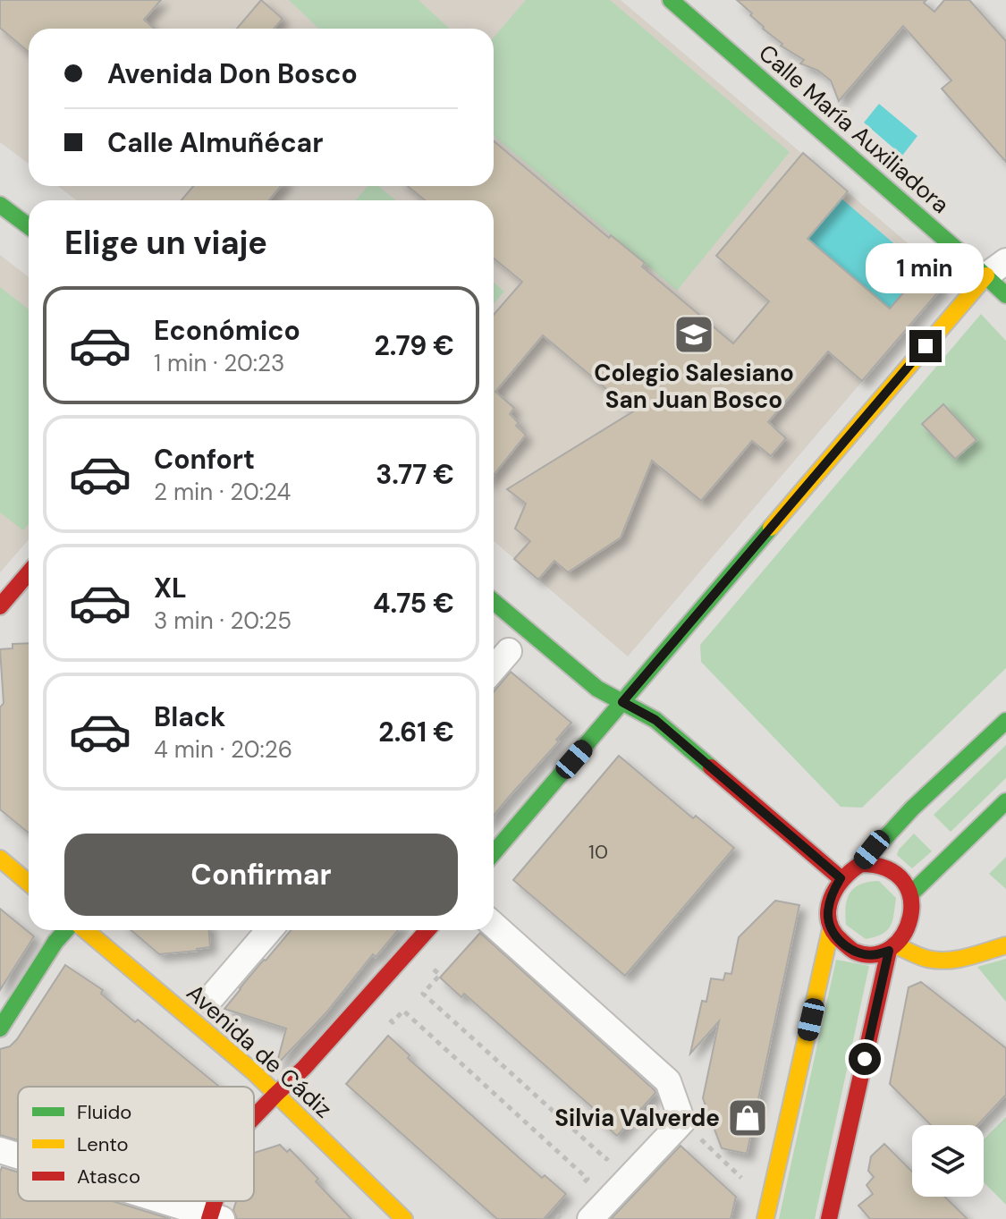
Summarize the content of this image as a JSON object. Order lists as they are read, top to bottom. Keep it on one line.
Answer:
{"streets":{"street":["Calle María Auxiliadora","Avenida de Cádiz"]},"places":{"school or university":["Colegio Salesiano San Juan Bosco"],"shop":["Silvia Valverde"]},"house_numbers":["10"],"legend":["Fluido","Lento","Atasco"],"page":{"banner":["Avenida Don Bosco","Calle Almuñécar"],"heading":"Elige un viaje","bubble":"1 min","list":[{"name":"Económico","note":"1 min · 20:23","value":"2.79 €"},{"name":"Confort","note":"2 min · 20:24","value":"3.77 €"},{"name":"XL","note":"3 min · 20:25","value":"4.75 €"},{"name":"Black","note":"4 min · 20:26","value":"2.61 €"}],"buttons":"Confirmar"}}
